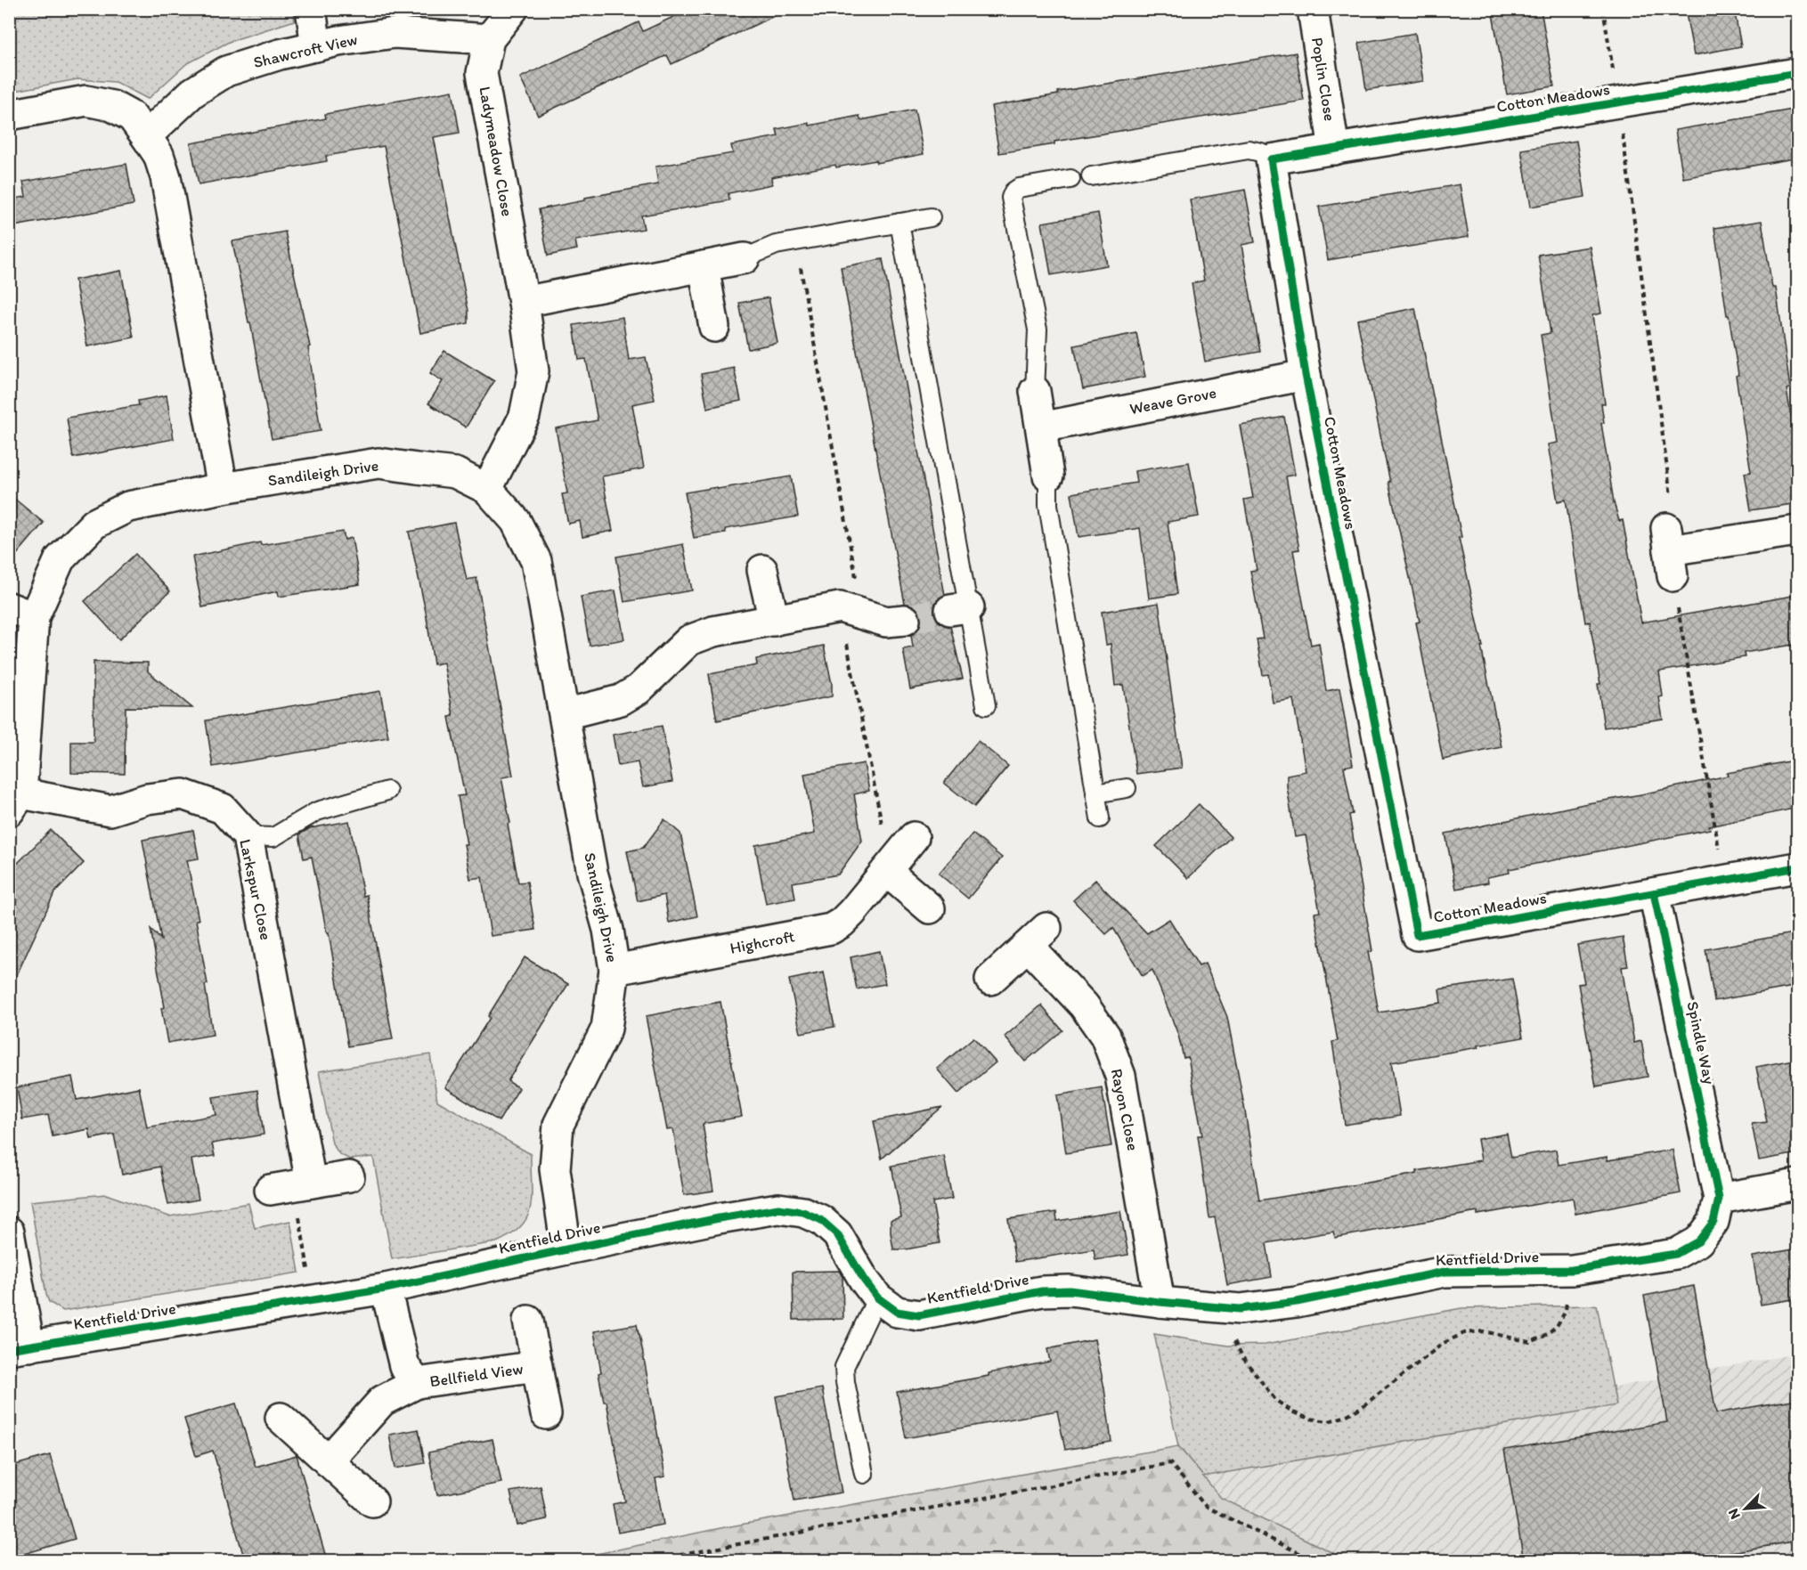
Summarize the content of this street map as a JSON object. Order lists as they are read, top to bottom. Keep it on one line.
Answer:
{"streets":{"street":["Shawcroft View","Poplin Close","Cotton Meadows","Ladymeadow Close","Weave Grove","Sandileigh Drive","Larkspur Close","Highcroft","Spindle Way","Rayon Close","Kentfield Drive","Bellfield View"]},"crossings":[["Shawcroft View","Ladymeadow Close"],["Poplin Close","Cotton Meadows"],["Cotton Meadows","Weave Grove"],["Cotton Meadows","Spindle Way"],["Ladymeadow Close","Sandileigh Drive"],["Sandileigh Drive","Larkspur Close"],["Sandileigh Drive","Highcroft"],["Sandileigh Drive","Kentfield Drive"],["Spindle Way","Kentfield Drive"],["Rayon Close","Kentfield Drive"],["Kentfield Drive","Bellfield View"]],"north":"bottom left"}
